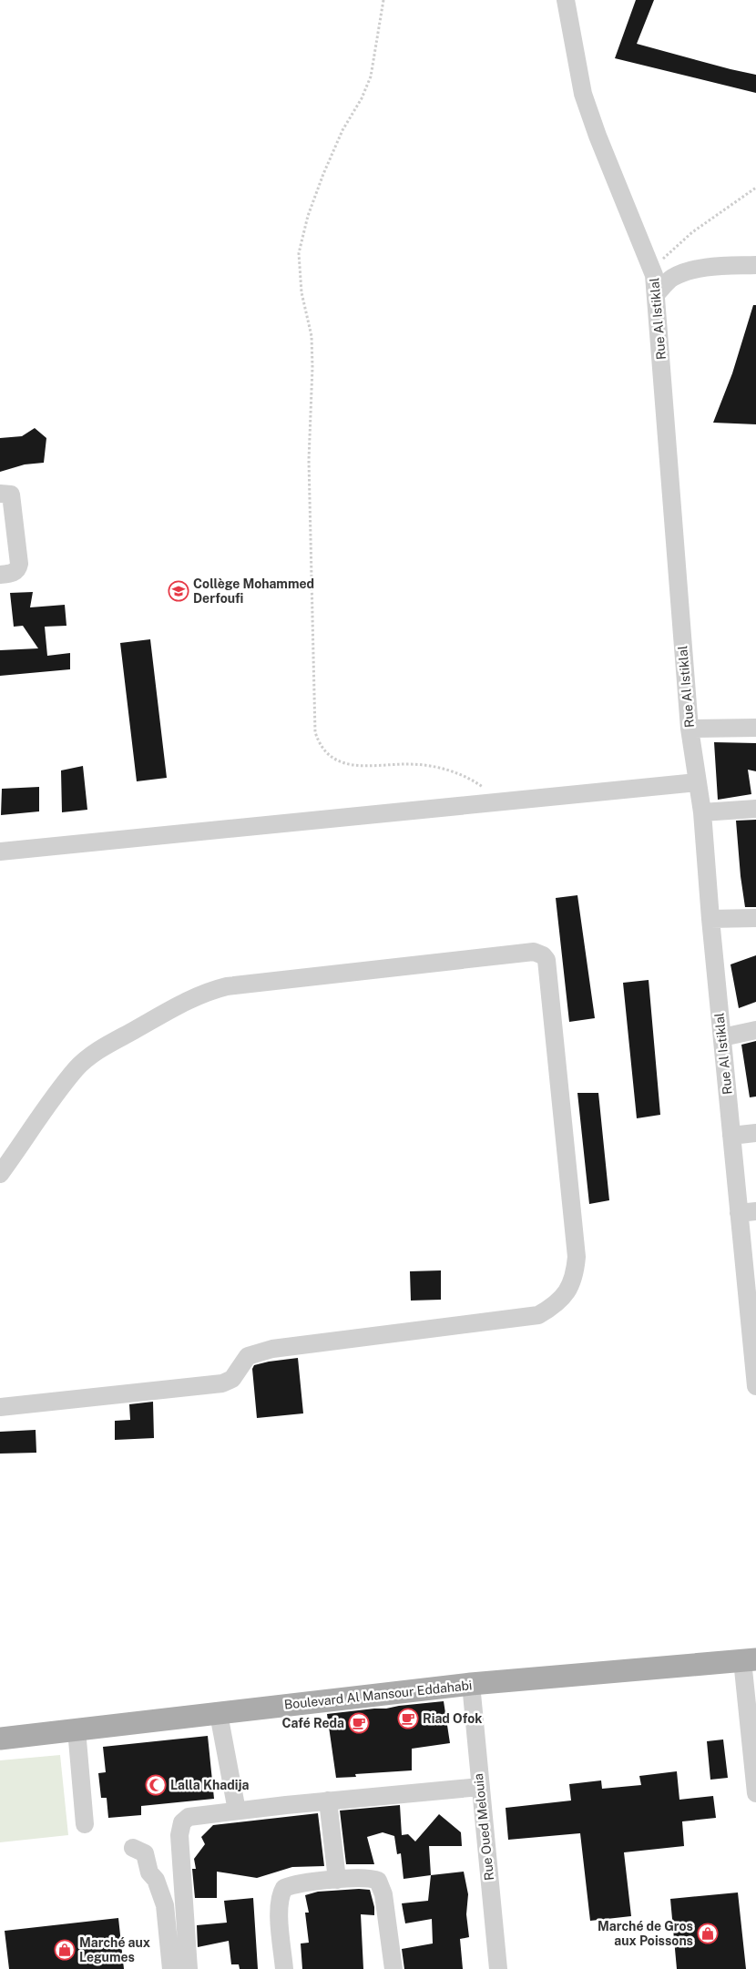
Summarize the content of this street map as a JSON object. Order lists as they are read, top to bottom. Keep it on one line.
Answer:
{"streets":{"main road":["Boulevard Al Mansour Eddahabi"],"street":["Rue Al Istiklal","Rue Oued Melouia"]},"crossings":[["Boulevard Al Mansour Eddahabi","Rue Oued Melouia"]],"places":{"school or university":["Collège Mohammed Derfoufi"],"cafe":["Riad Ofok","Café Reda"],"mosque":["Lalla Khadija"],"shop":["Marché de Gros aux Poissons","Marché aux Legumes"]}}
